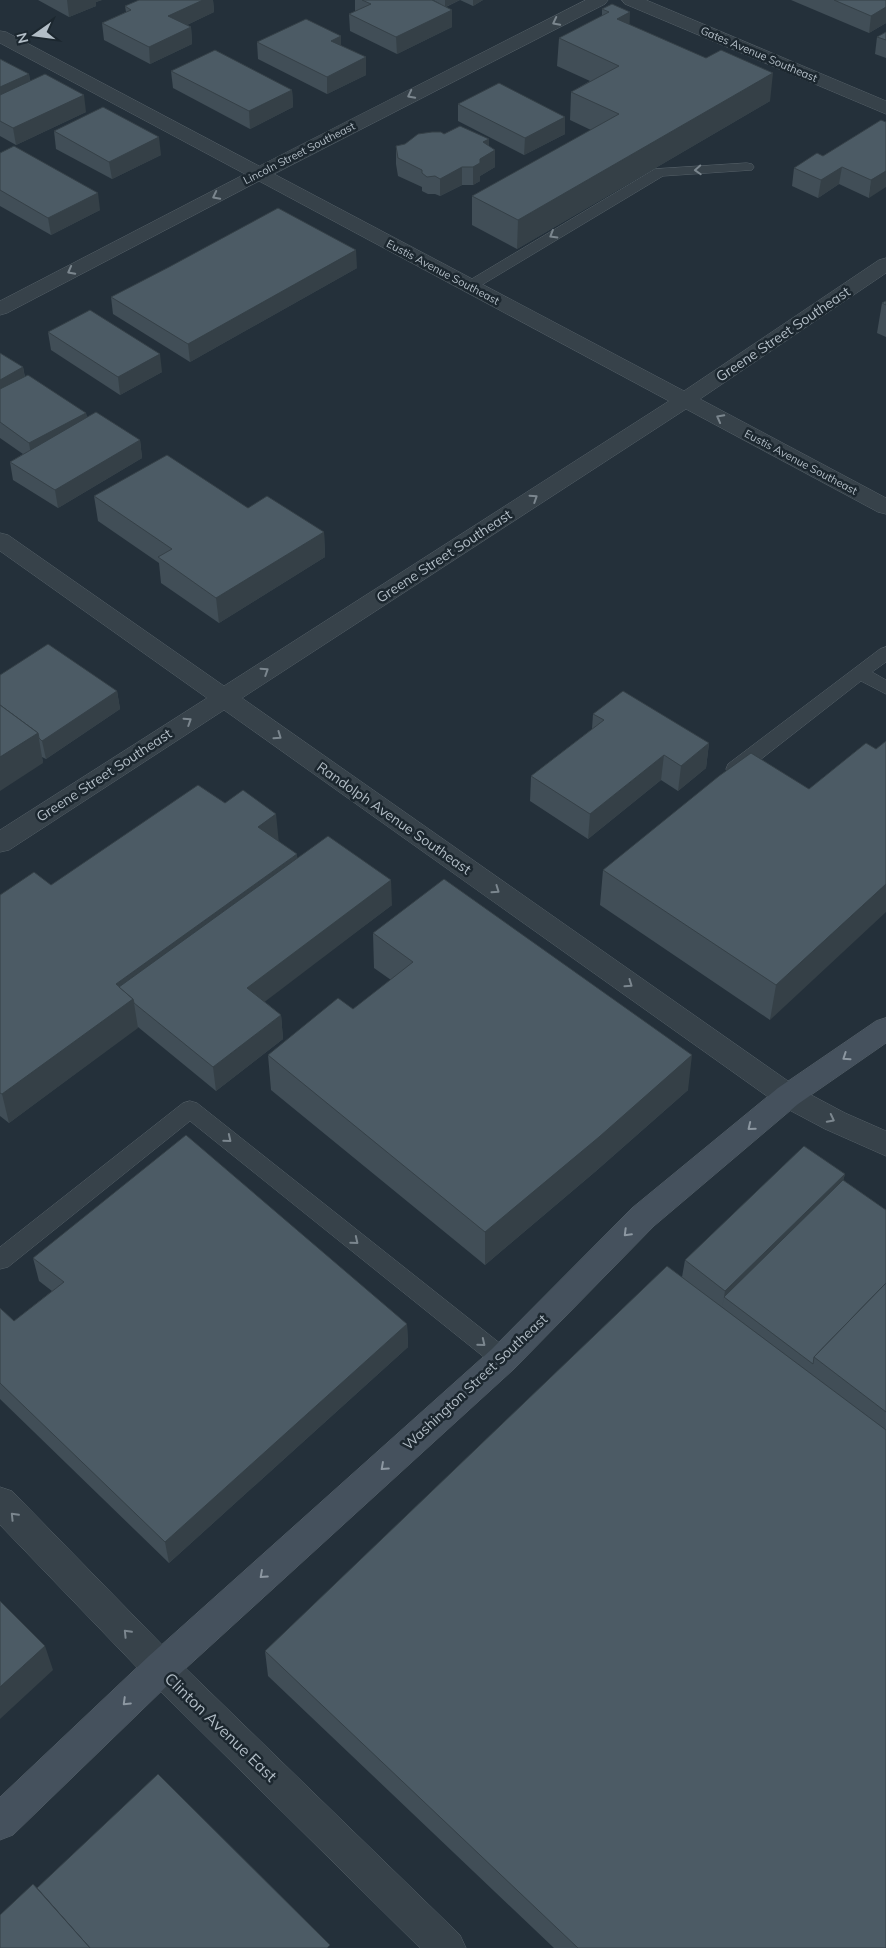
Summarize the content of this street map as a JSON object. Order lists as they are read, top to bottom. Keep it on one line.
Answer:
{"streets":{"main road":["Washington Street Southeast"],"street":["Gates Avenue Southeast","Lincoln Street Southeast","Eustis Avenue Southeast","Greene Street Southeast","Randolph Avenue Southeast","Clinton Avenue East"]},"crossings":[["Lincoln Street Southeast","Eustis Avenue Southeast"],["Eustis Avenue Southeast","Greene Street Southeast"],["Greene Street Southeast","Randolph Avenue Southeast"],["Randolph Avenue Southeast","Washington Street Southeast"],["Washington Street Southeast","Clinton Avenue East"]],"one_way":["Lincoln Street Southeast","Greene Street Southeast","Randolph Avenue Southeast","Washington Street Southeast","Clinton Avenue East"],"north":"left"}
